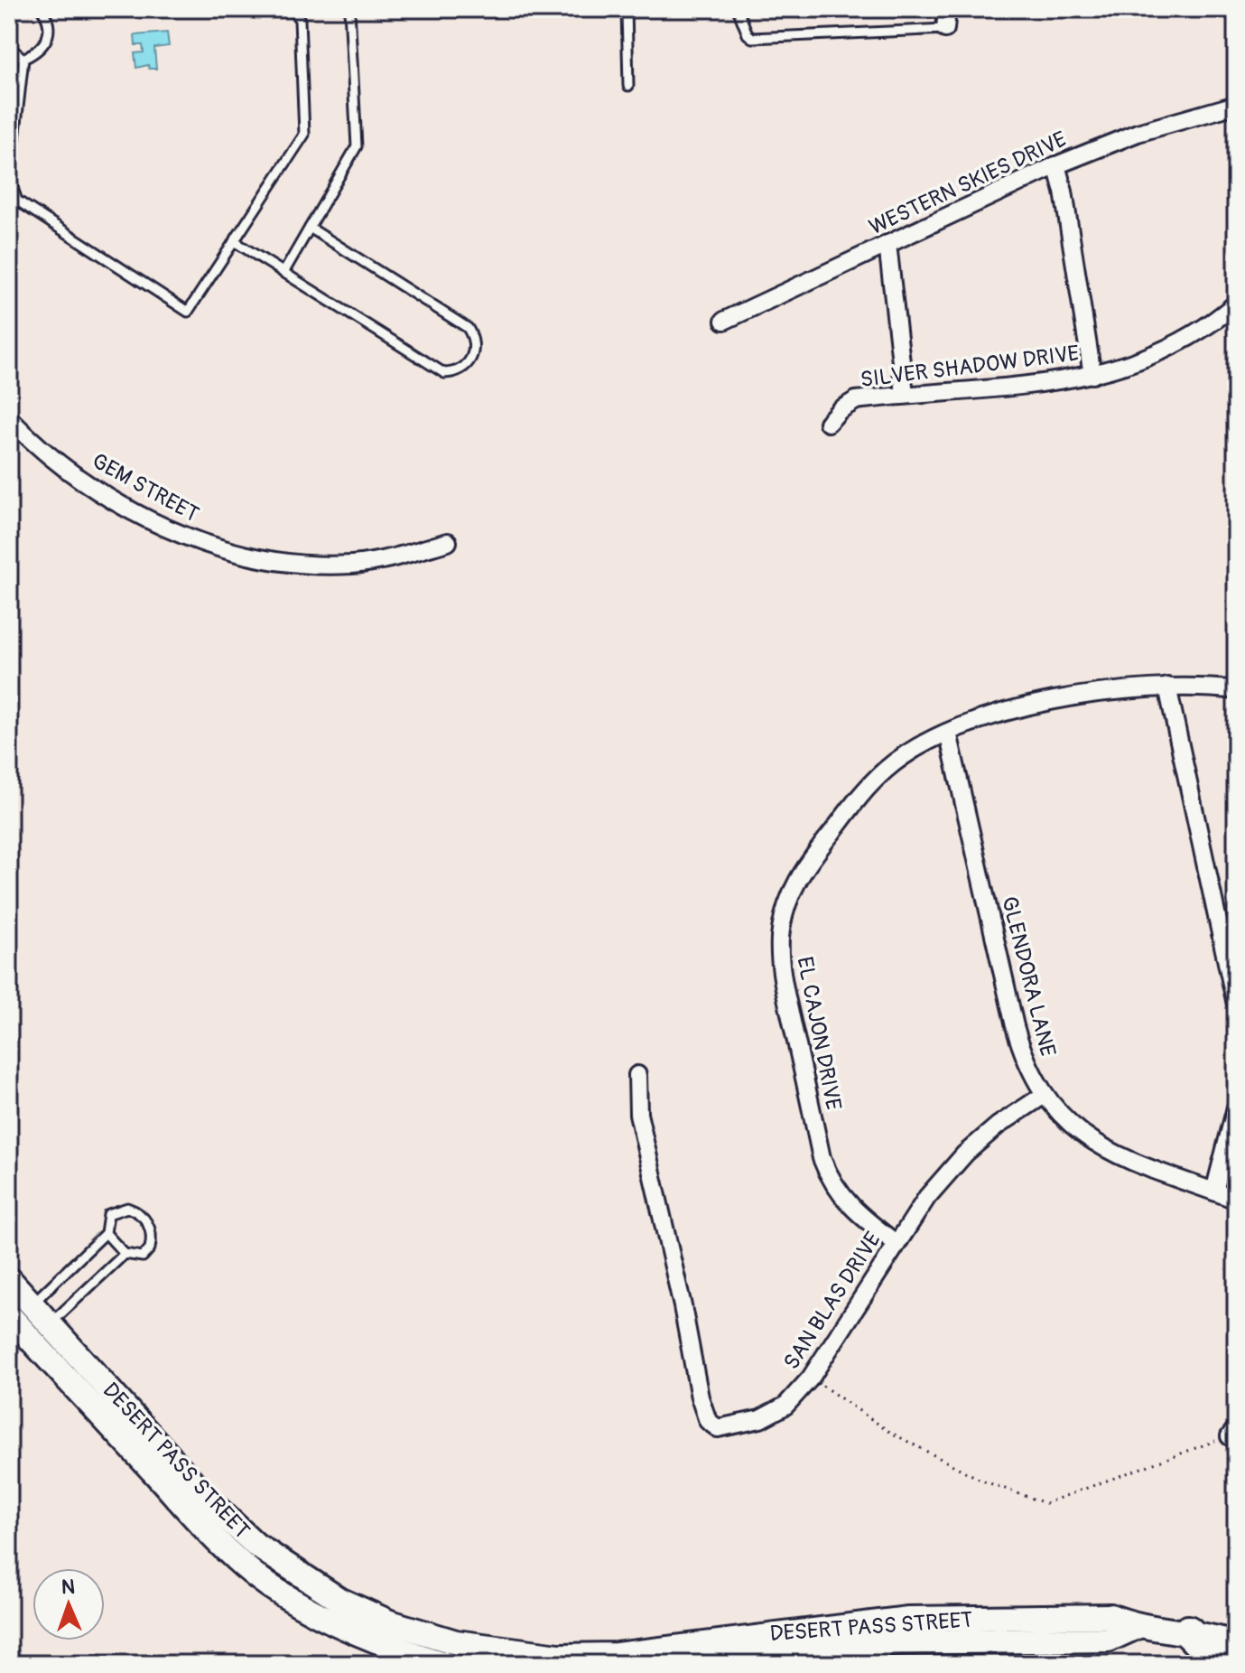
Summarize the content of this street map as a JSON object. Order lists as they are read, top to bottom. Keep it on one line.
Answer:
{"streets":{"street":["WESTERN SKIES DRIVE","SILVER SHADOW DRIVE","GEM STREET","GLENDORA LANE","EL CAJON DRIVE","SAN BLAS DRIVE","DESERT PASS STREET"]},"crossings":[["GLENDORA LANE","EL CAJON DRIVE"],["GLENDORA LANE","SAN BLAS DRIVE"],["EL CAJON DRIVE","SAN BLAS DRIVE"]],"north":"top"}
